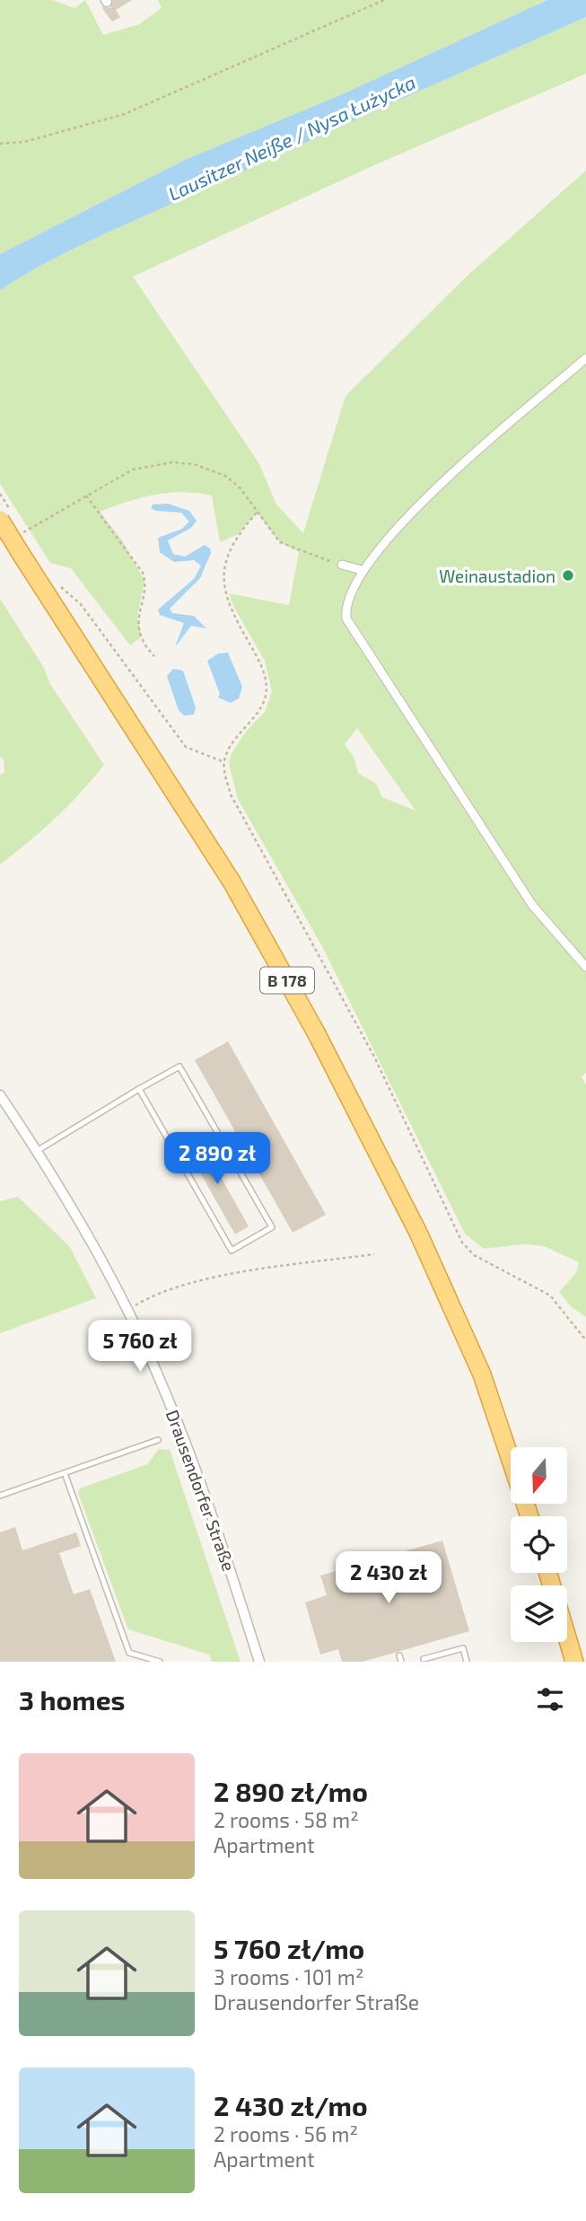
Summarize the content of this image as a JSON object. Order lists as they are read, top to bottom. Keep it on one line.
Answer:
{"streets":{"highway":["B 178"],"street":["Drausendorfer Straße"]},"water":["Lausitzer Neiße / Nysa Łużycka"],"places":["Weinaustadion"],"north":"bottom","page":{"price":["2 890 zł","5 760 zł","2 430 zł"],"heading":"3 homes","list":[{"name":"2 890 zł/mo","note":"2 rooms · 58 m² · Apartment"},{"name":"5 760 zł/mo","note":"3 rooms · 101 m² · Drausendorfer Straße"},{"name":"2 430 zł/mo","note":"2 rooms · 56 m² · Apartment"}]}}
